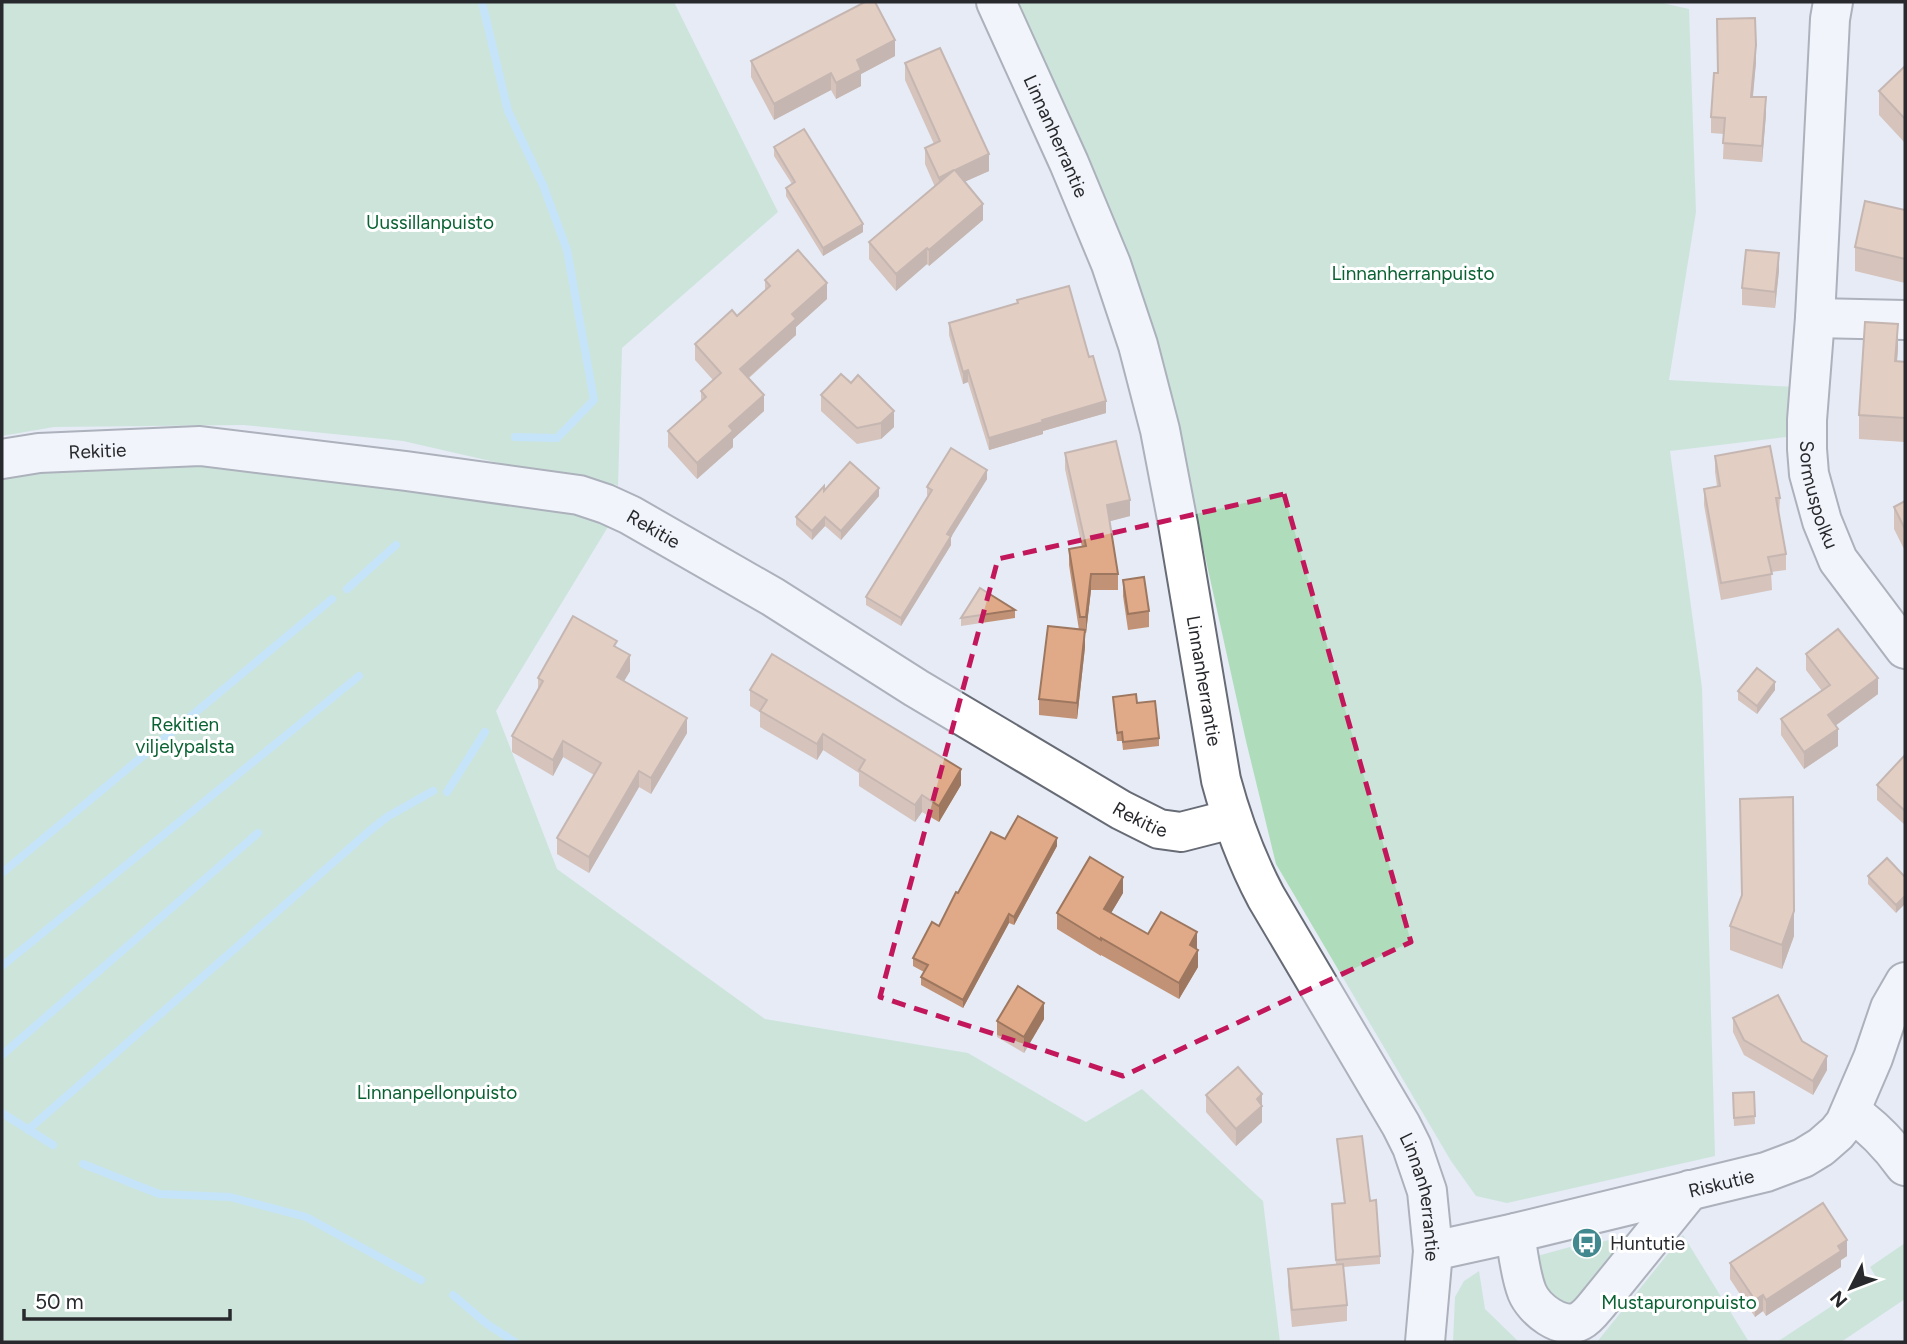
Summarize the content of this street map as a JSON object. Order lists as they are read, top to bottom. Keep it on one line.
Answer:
{"streets":{"street":["Linnanherrantie","Rekitie","Sormuspolku","Riskutie"]},"crossings":[["Linnanherrantie","Rekitie"],["Linnanherrantie","Riskutie"]],"parks":["Uussillanpuisto","Linnanherranpuisto","Rekitien viljelypalsta","Linnanpellonpuisto","Mustapuronpuisto"],"places":{"bus stop":["Huntutie"]},"scale_bar":"50 m","north":"bottom left"}
